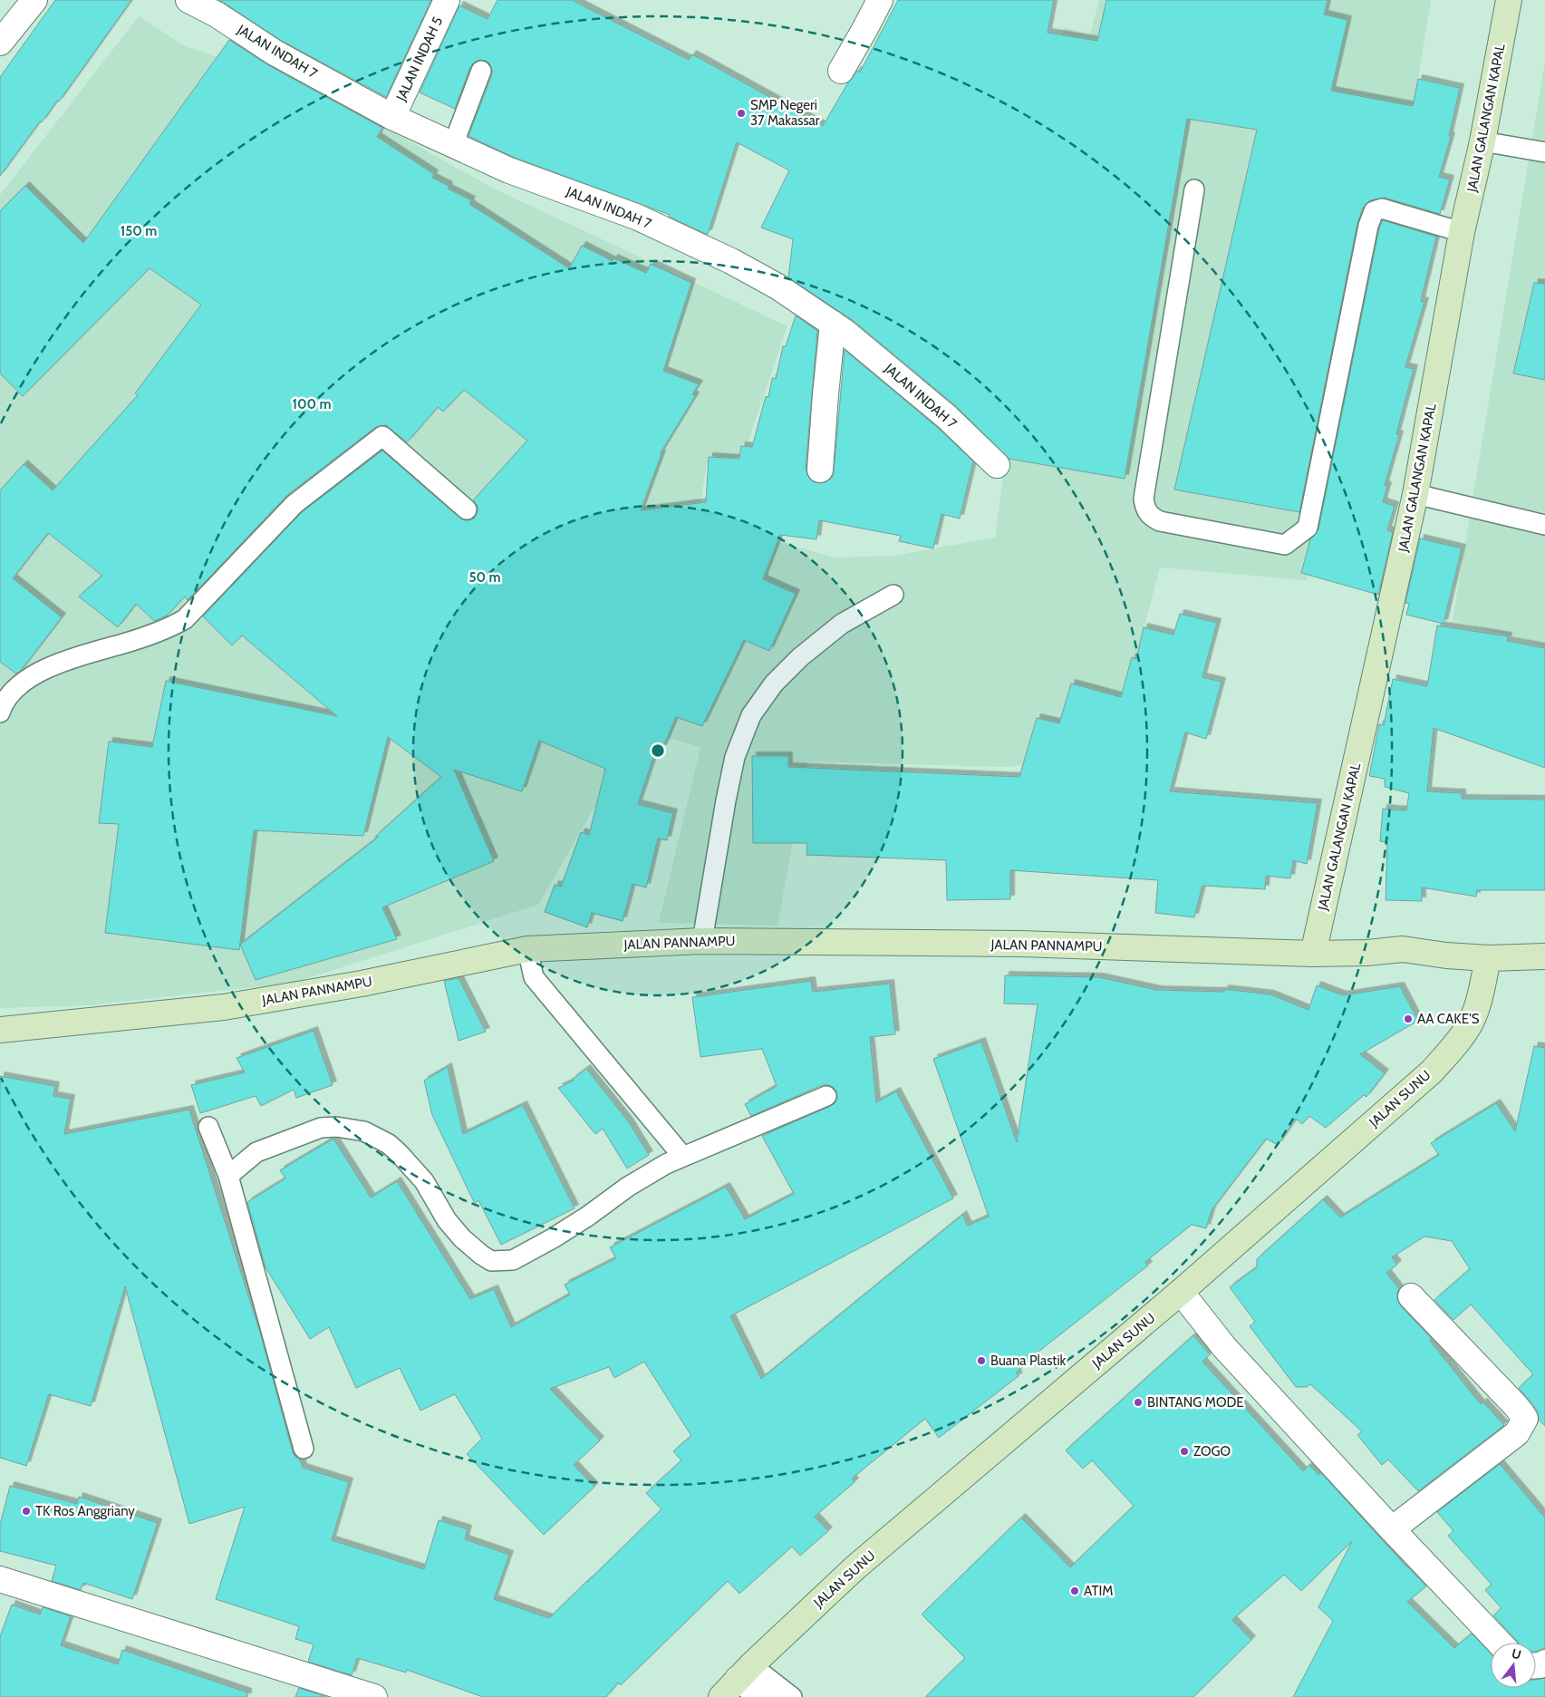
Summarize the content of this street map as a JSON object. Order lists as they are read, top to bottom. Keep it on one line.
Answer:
{"streets":{"main road":["JALAN GALANGAN KAPAL","JALAN PANNAMPU","JALAN SUNU"],"street":["JALAN INDAH 7","JALAN INDAH 5"]},"crossings":[["JALAN INDAH 7","JALAN INDAH 5"],["JALAN GALANGAN KAPAL","JALAN PANNAMPU"],["JALAN PANNAMPU","JALAN SUNU"]],"places":["SMP Negeri 37 Makassar","AA CAKE'S","Buana Plastik","BINTANG MODE","ZOGO","TK Ros Anggriany","ATIM"],"north":"top","rings":["150 m","100 m","50 m"]}
